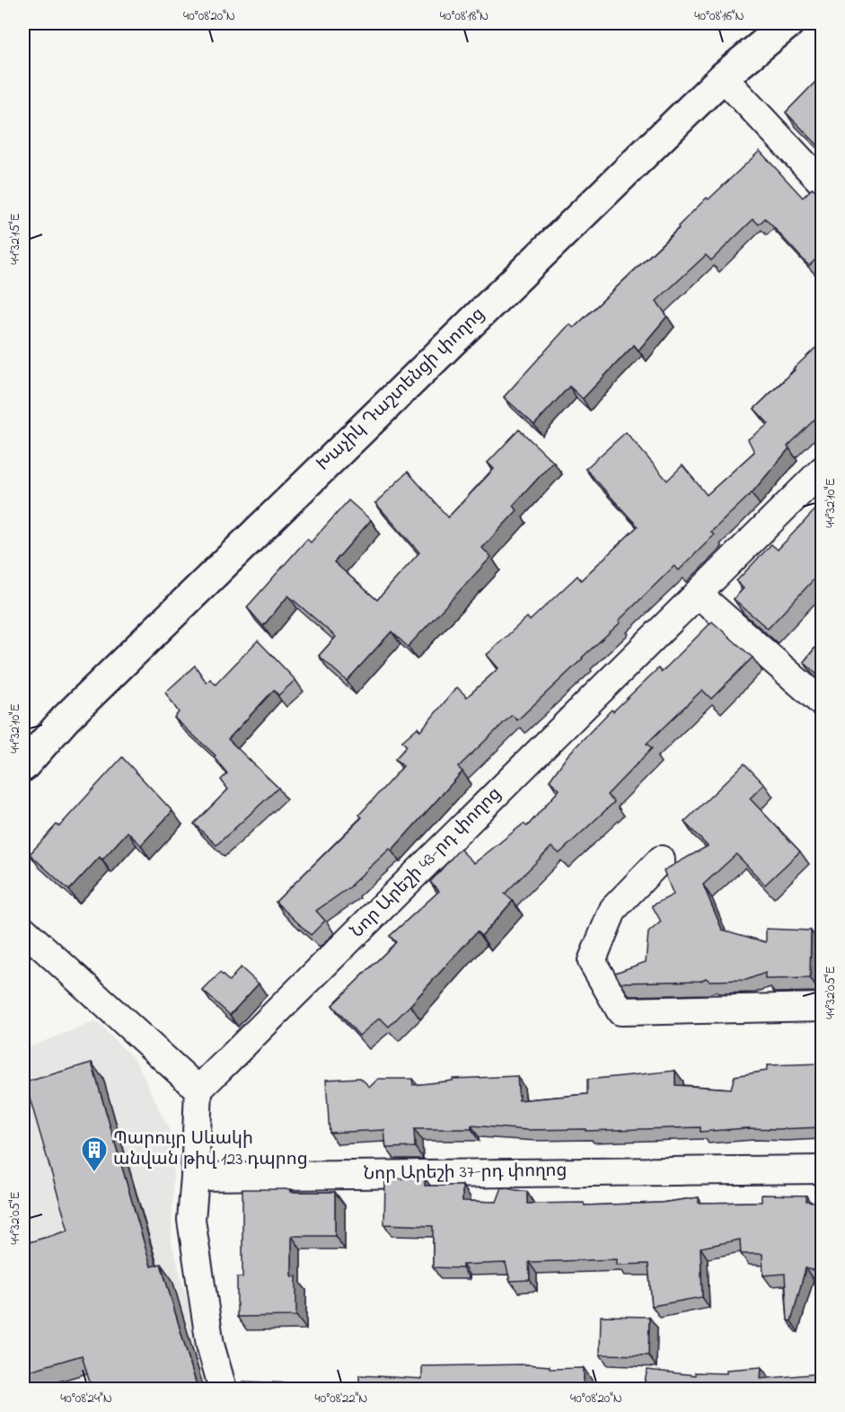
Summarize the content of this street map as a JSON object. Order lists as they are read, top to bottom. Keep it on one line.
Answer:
{"streets":{"main road":["Խաչիկ Դաշտենցի փողոց"],"street":["Նոր Արեշի 43-րդ փողոց","Նոր Արեշի 37-րդ փողոց"]},"places":{"building":["Պարույր Սևակի անվան թիվ 123 դպրոց"]},"coordinates":["40°08'20\"N","40°08'18\"N","40°08'16\"N","44°32'15\"E","44°32'10\"E","44°32'05\"E","40°08'24\"N","40°08'22\"N"]}
